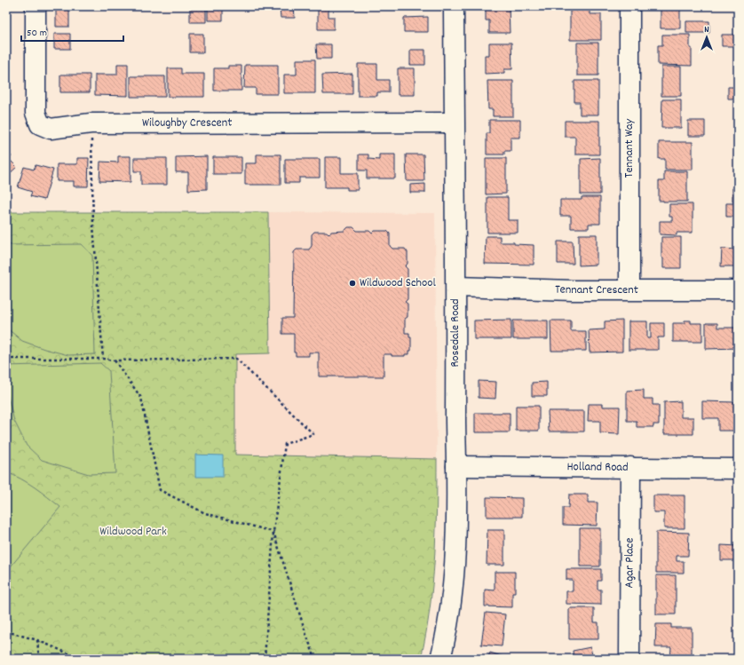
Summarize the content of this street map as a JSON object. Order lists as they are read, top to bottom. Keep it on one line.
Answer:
{"streets":{"street":["Wiloughby Crescent","Tennant Way","Tennant Crescent","Rosedale Road","Holland Road","Agar Place"]},"crossings":[["Wiloughby Crescent","Rosedale Road"],["Tennant Way","Tennant Crescent"],["Tennant Crescent","Rosedale Road"],["Rosedale Road","Holland Road"],["Holland Road","Agar Place"]],"parks":["Wildwood Park"],"places":["Wildwood School"],"scale_bar":"50 m","north":"top"}
